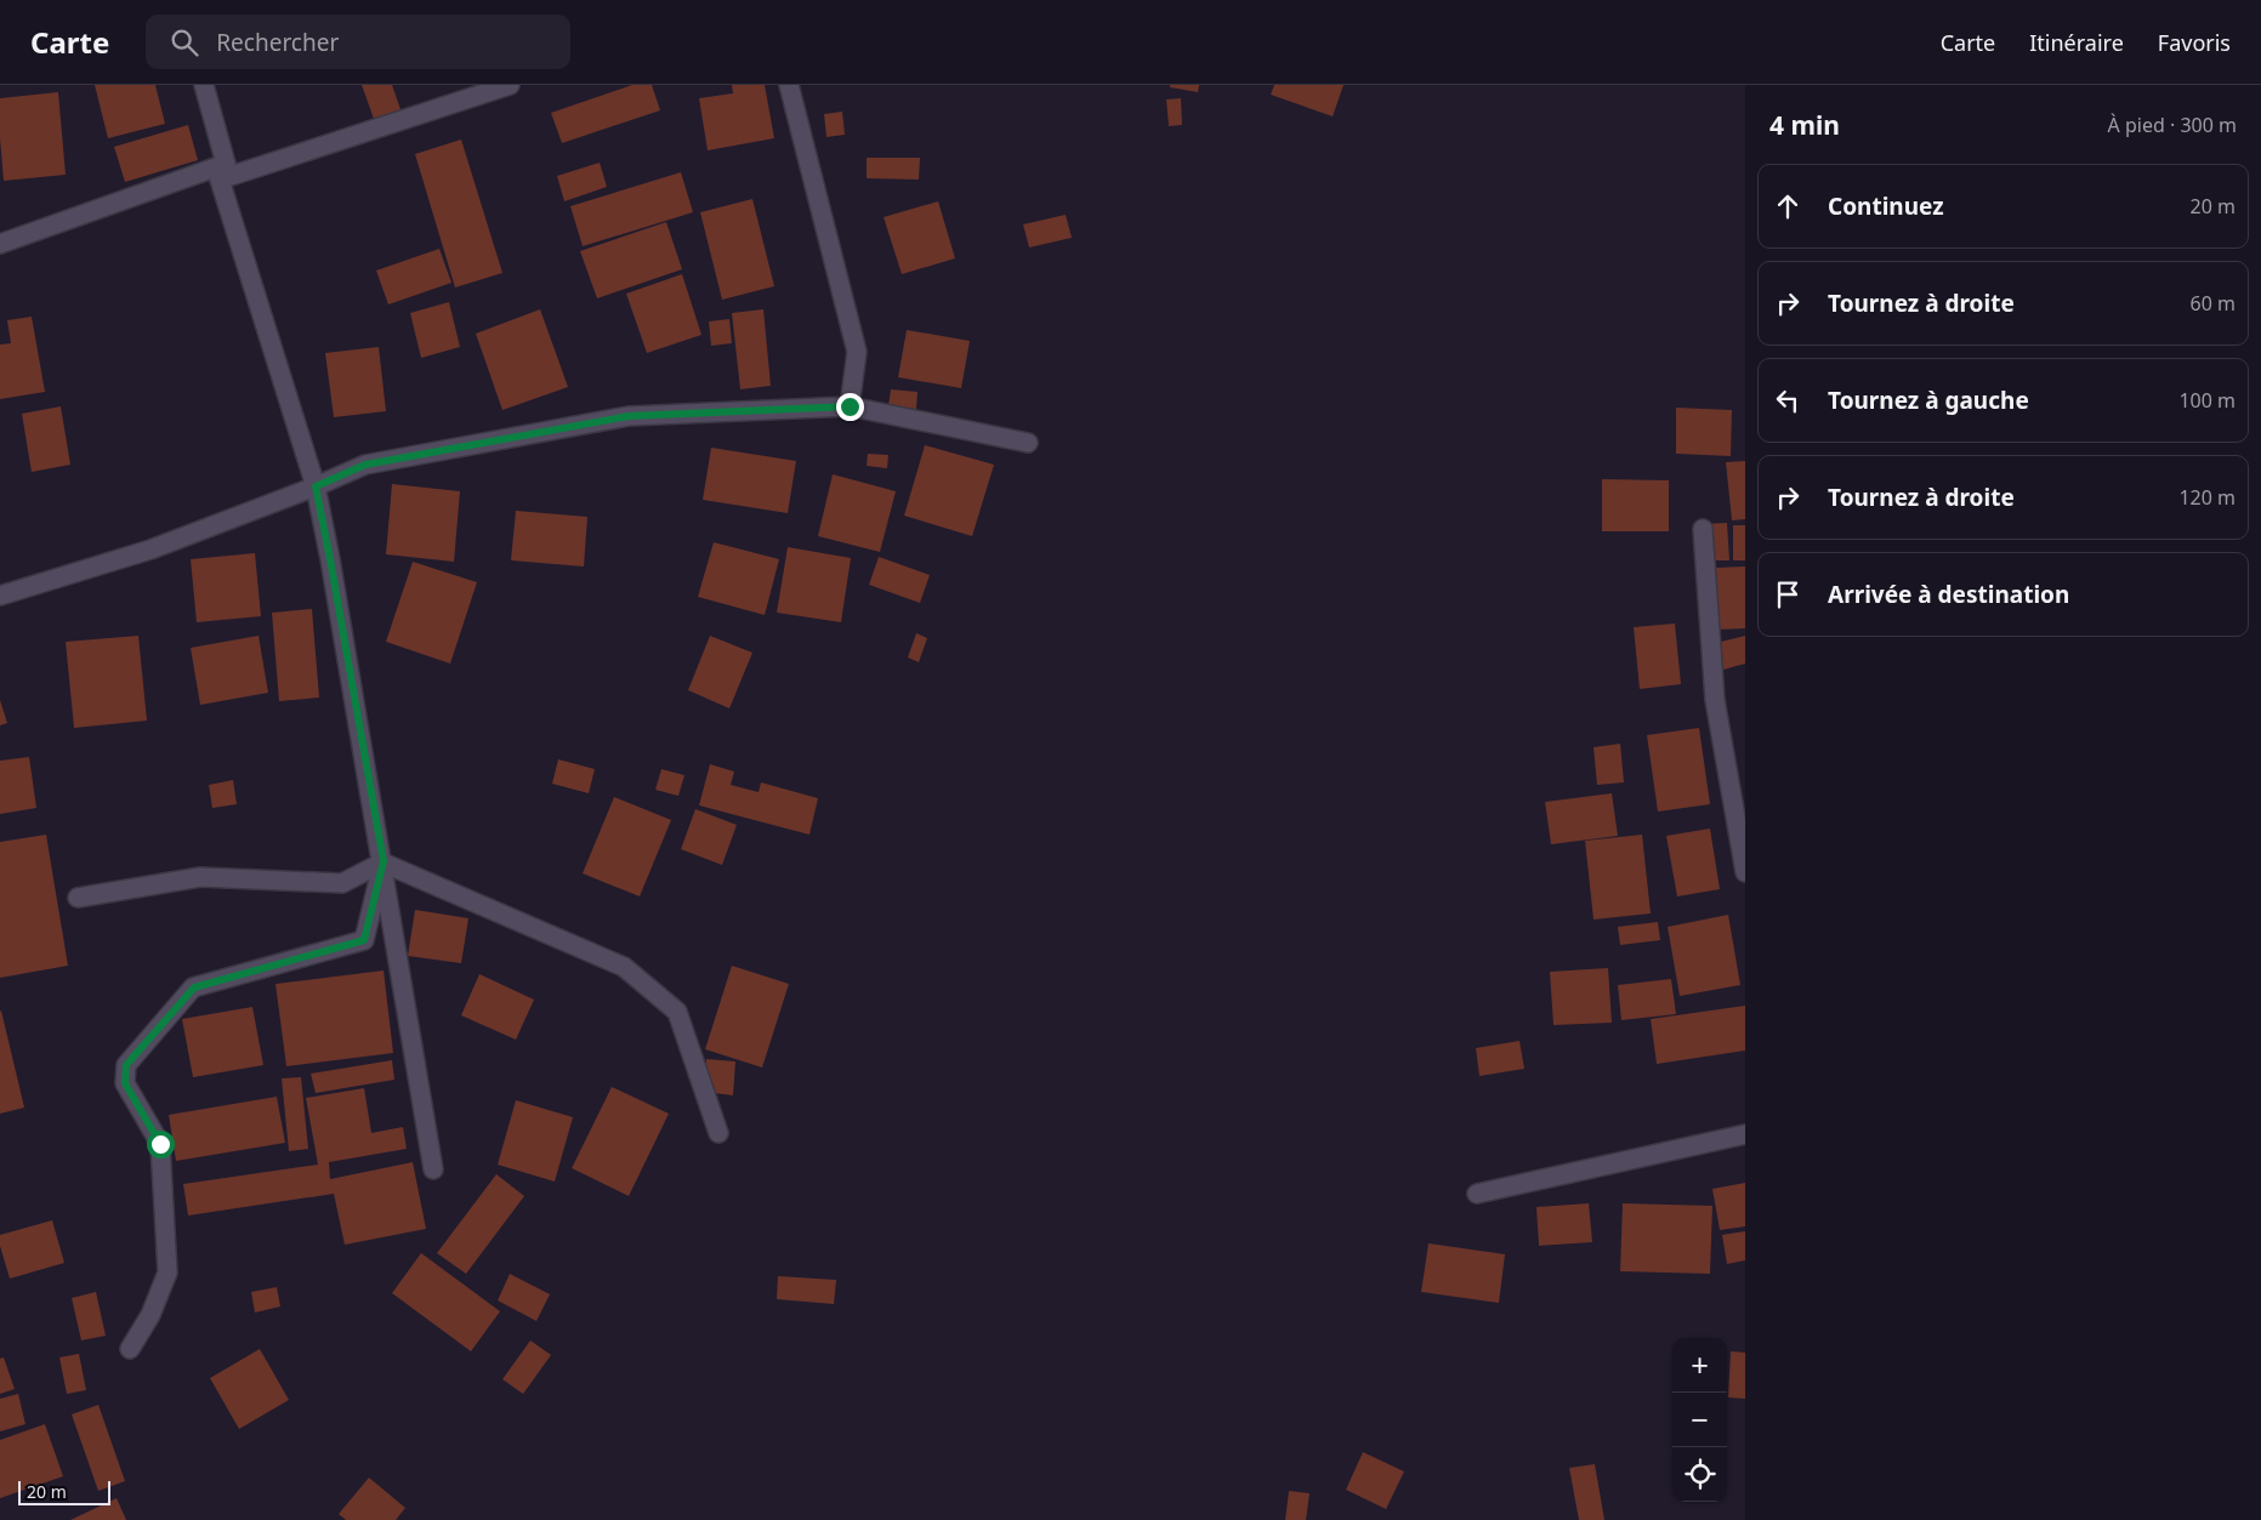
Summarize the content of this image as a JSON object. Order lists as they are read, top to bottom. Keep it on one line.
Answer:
{"scale_bar":"20 m","page":{"header":"Carte","search":"Rechercher","nav":["Carte","Itinéraire","Favoris"],"heading":["4 min","À pied · 300 m"],"list":[["Continuez","20 m"],["Tournez à droite","60 m"],["Tournez à gauche","100 m"],["Tournez à droite","120 m"],"Arrivée à destination"],"map_buttons":["+","−"],"scale":"20 m"}}
